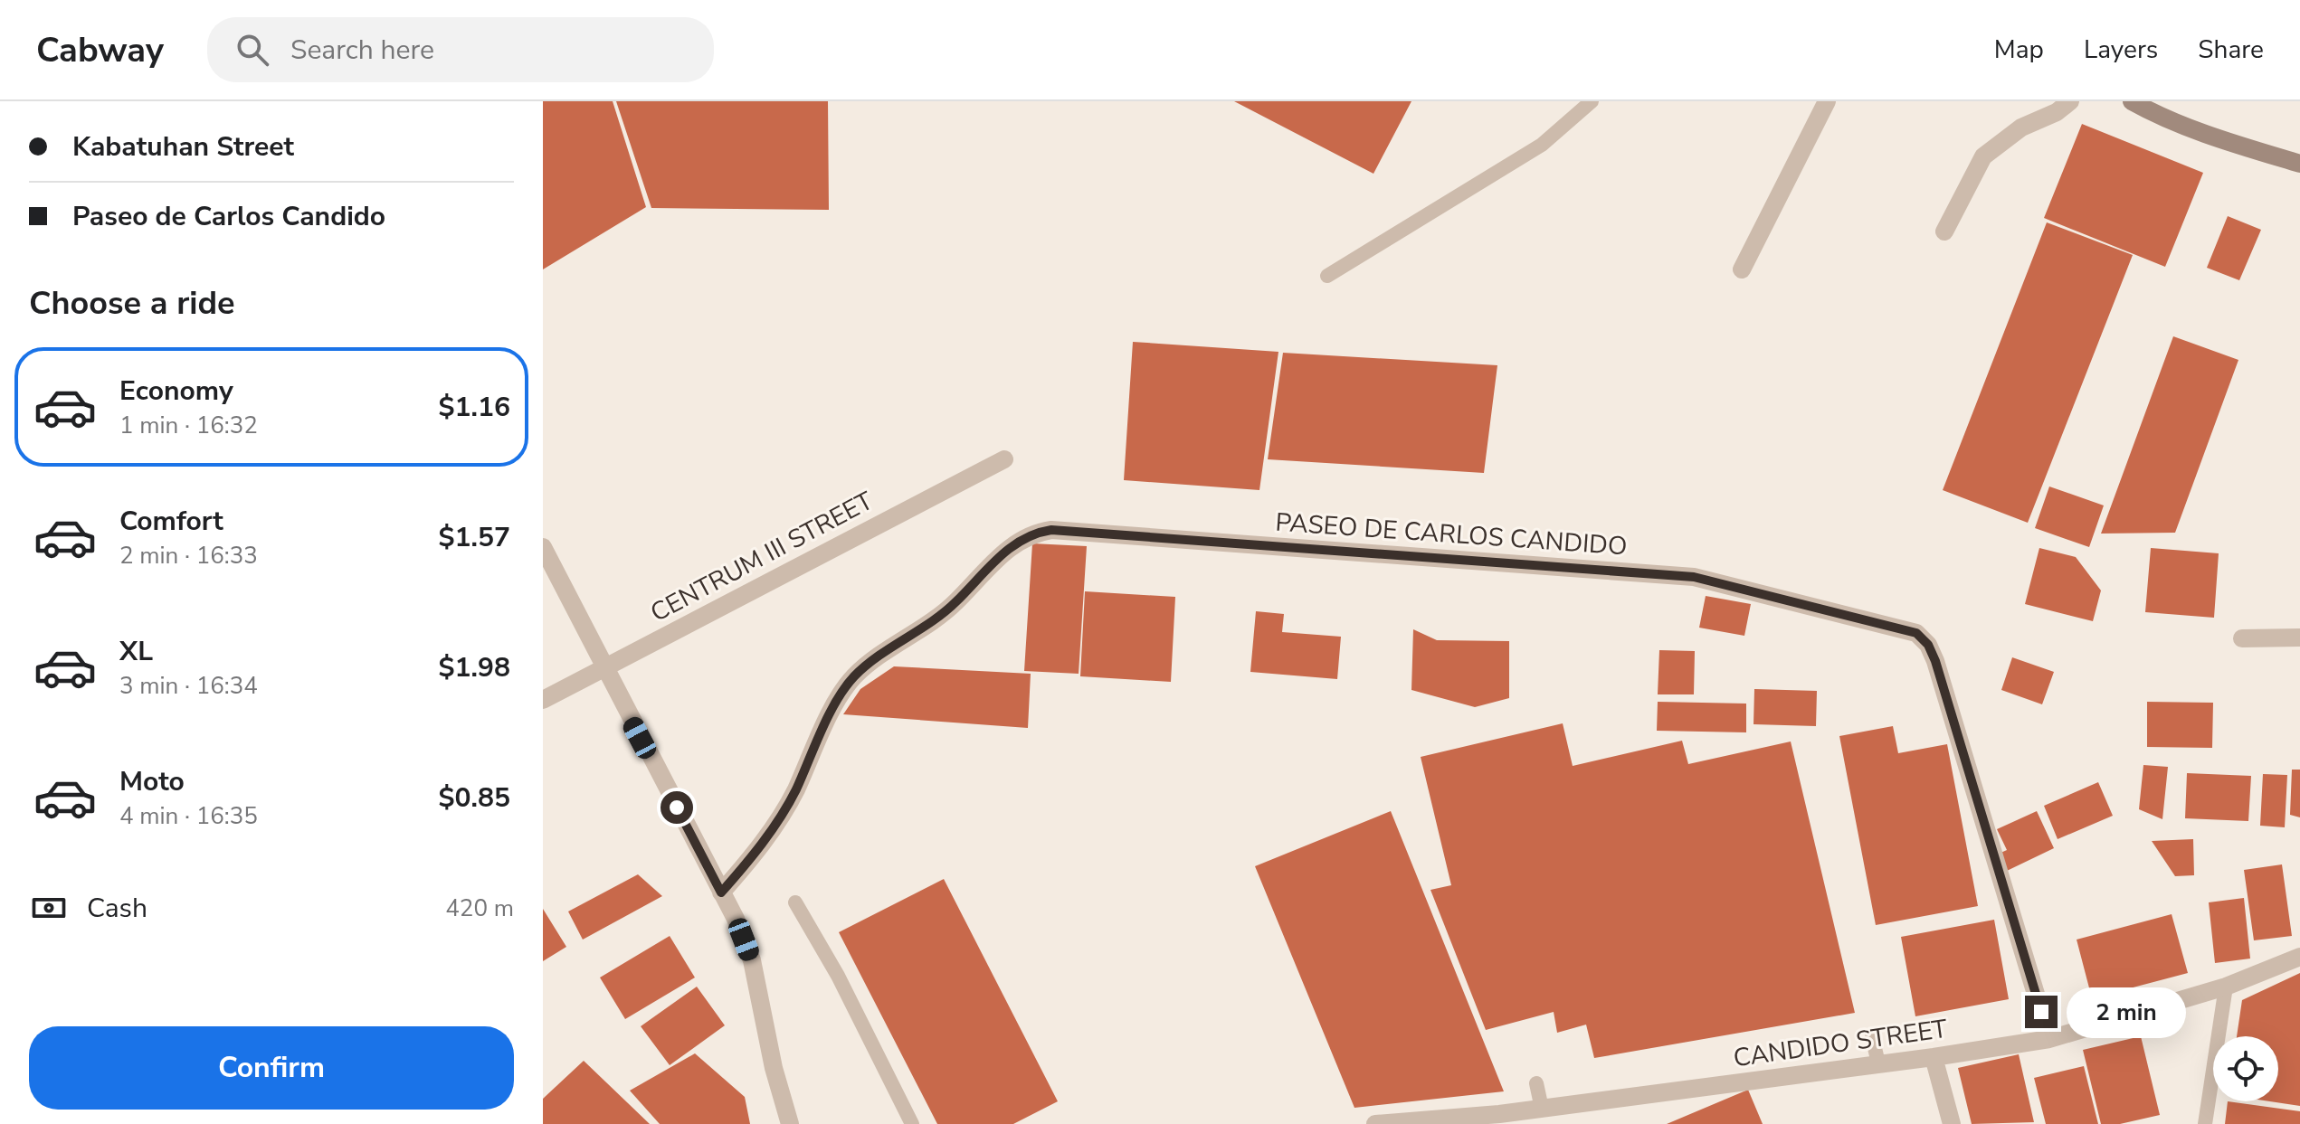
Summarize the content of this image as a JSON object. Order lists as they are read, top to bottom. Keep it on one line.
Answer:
{"streets":{"street":["PASEO DE CARLOS CANDIDO","CENTRUM III STREET","CANDIDO STREET"]},"crossings":[["PASEO DE CARLOS CANDIDO","CANDIDO STREET"]],"page":{"header":"Cabway","search":"Search here","nav":["Map","Layers","Share"],"banner":["Kabatuhan Street","Paseo de Carlos Candido"],"heading":"Choose a ride","list":[{"name":"Economy","note":"1 min · 16:32","value":"$1.16"},{"name":"Comfort","note":"2 min · 16:33","value":"$1.57"},{"name":"XL","note":"3 min · 16:34","value":"$1.98"},{"name":"Moto","note":"4 min · 16:35","value":"$0.85"}],"pay":["Cash","420 m"],"bubble":"2 min","buttons":"Confirm"}}
